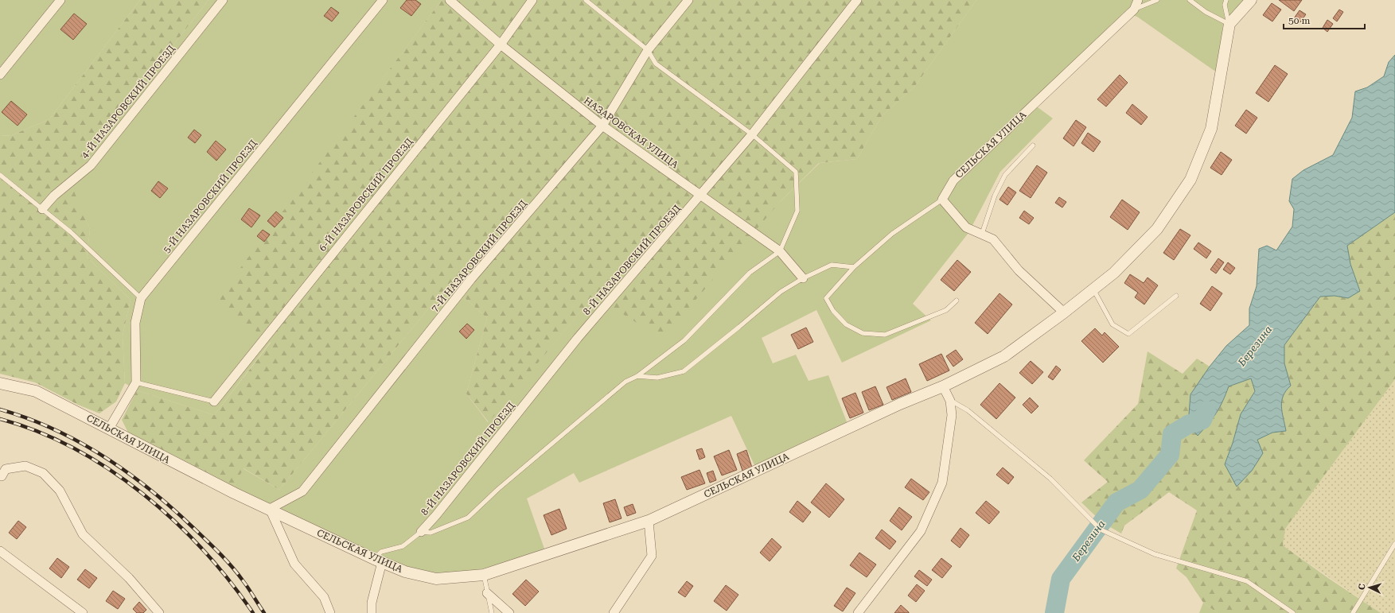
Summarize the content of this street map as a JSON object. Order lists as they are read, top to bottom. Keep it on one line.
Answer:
{"streets":{"street":["4-Й НАЗАРОВСКИЙ ПРОЕЗД","НАЗАРОВСКАЯ УЛИЦА","СЕЛЬСКАЯ УЛИЦА","6-Й НАЗАРОВСКИЙ ПРОЕЗД","5-Й НАЗАРОВСКИЙ ПРОЕЗД","7-Й НАЗАРОВСКИЙ ПРОЕЗД","8-Й НАЗАРОВСКИЙ ПРОЕЗД"]},"crossings":[["НАЗАРОВСКАЯ УЛИЦА","6-Й НАЗАРОВСКИЙ ПРОЕЗД"],["НАЗАРОВСКАЯ УЛИЦА","7-Й НАЗАРОВСКИЙ ПРОЕЗД"],["НАЗАРОВСКАЯ УЛИЦА","8-Й НАЗАРОВСКИЙ ПРОЕЗД"],["СЕЛЬСКАЯ УЛИЦА","7-Й НАЗАРОВСКИЙ ПРОЕЗД"]],"water":["Березина"],"scale_bar":"50 m","north":"left"}
